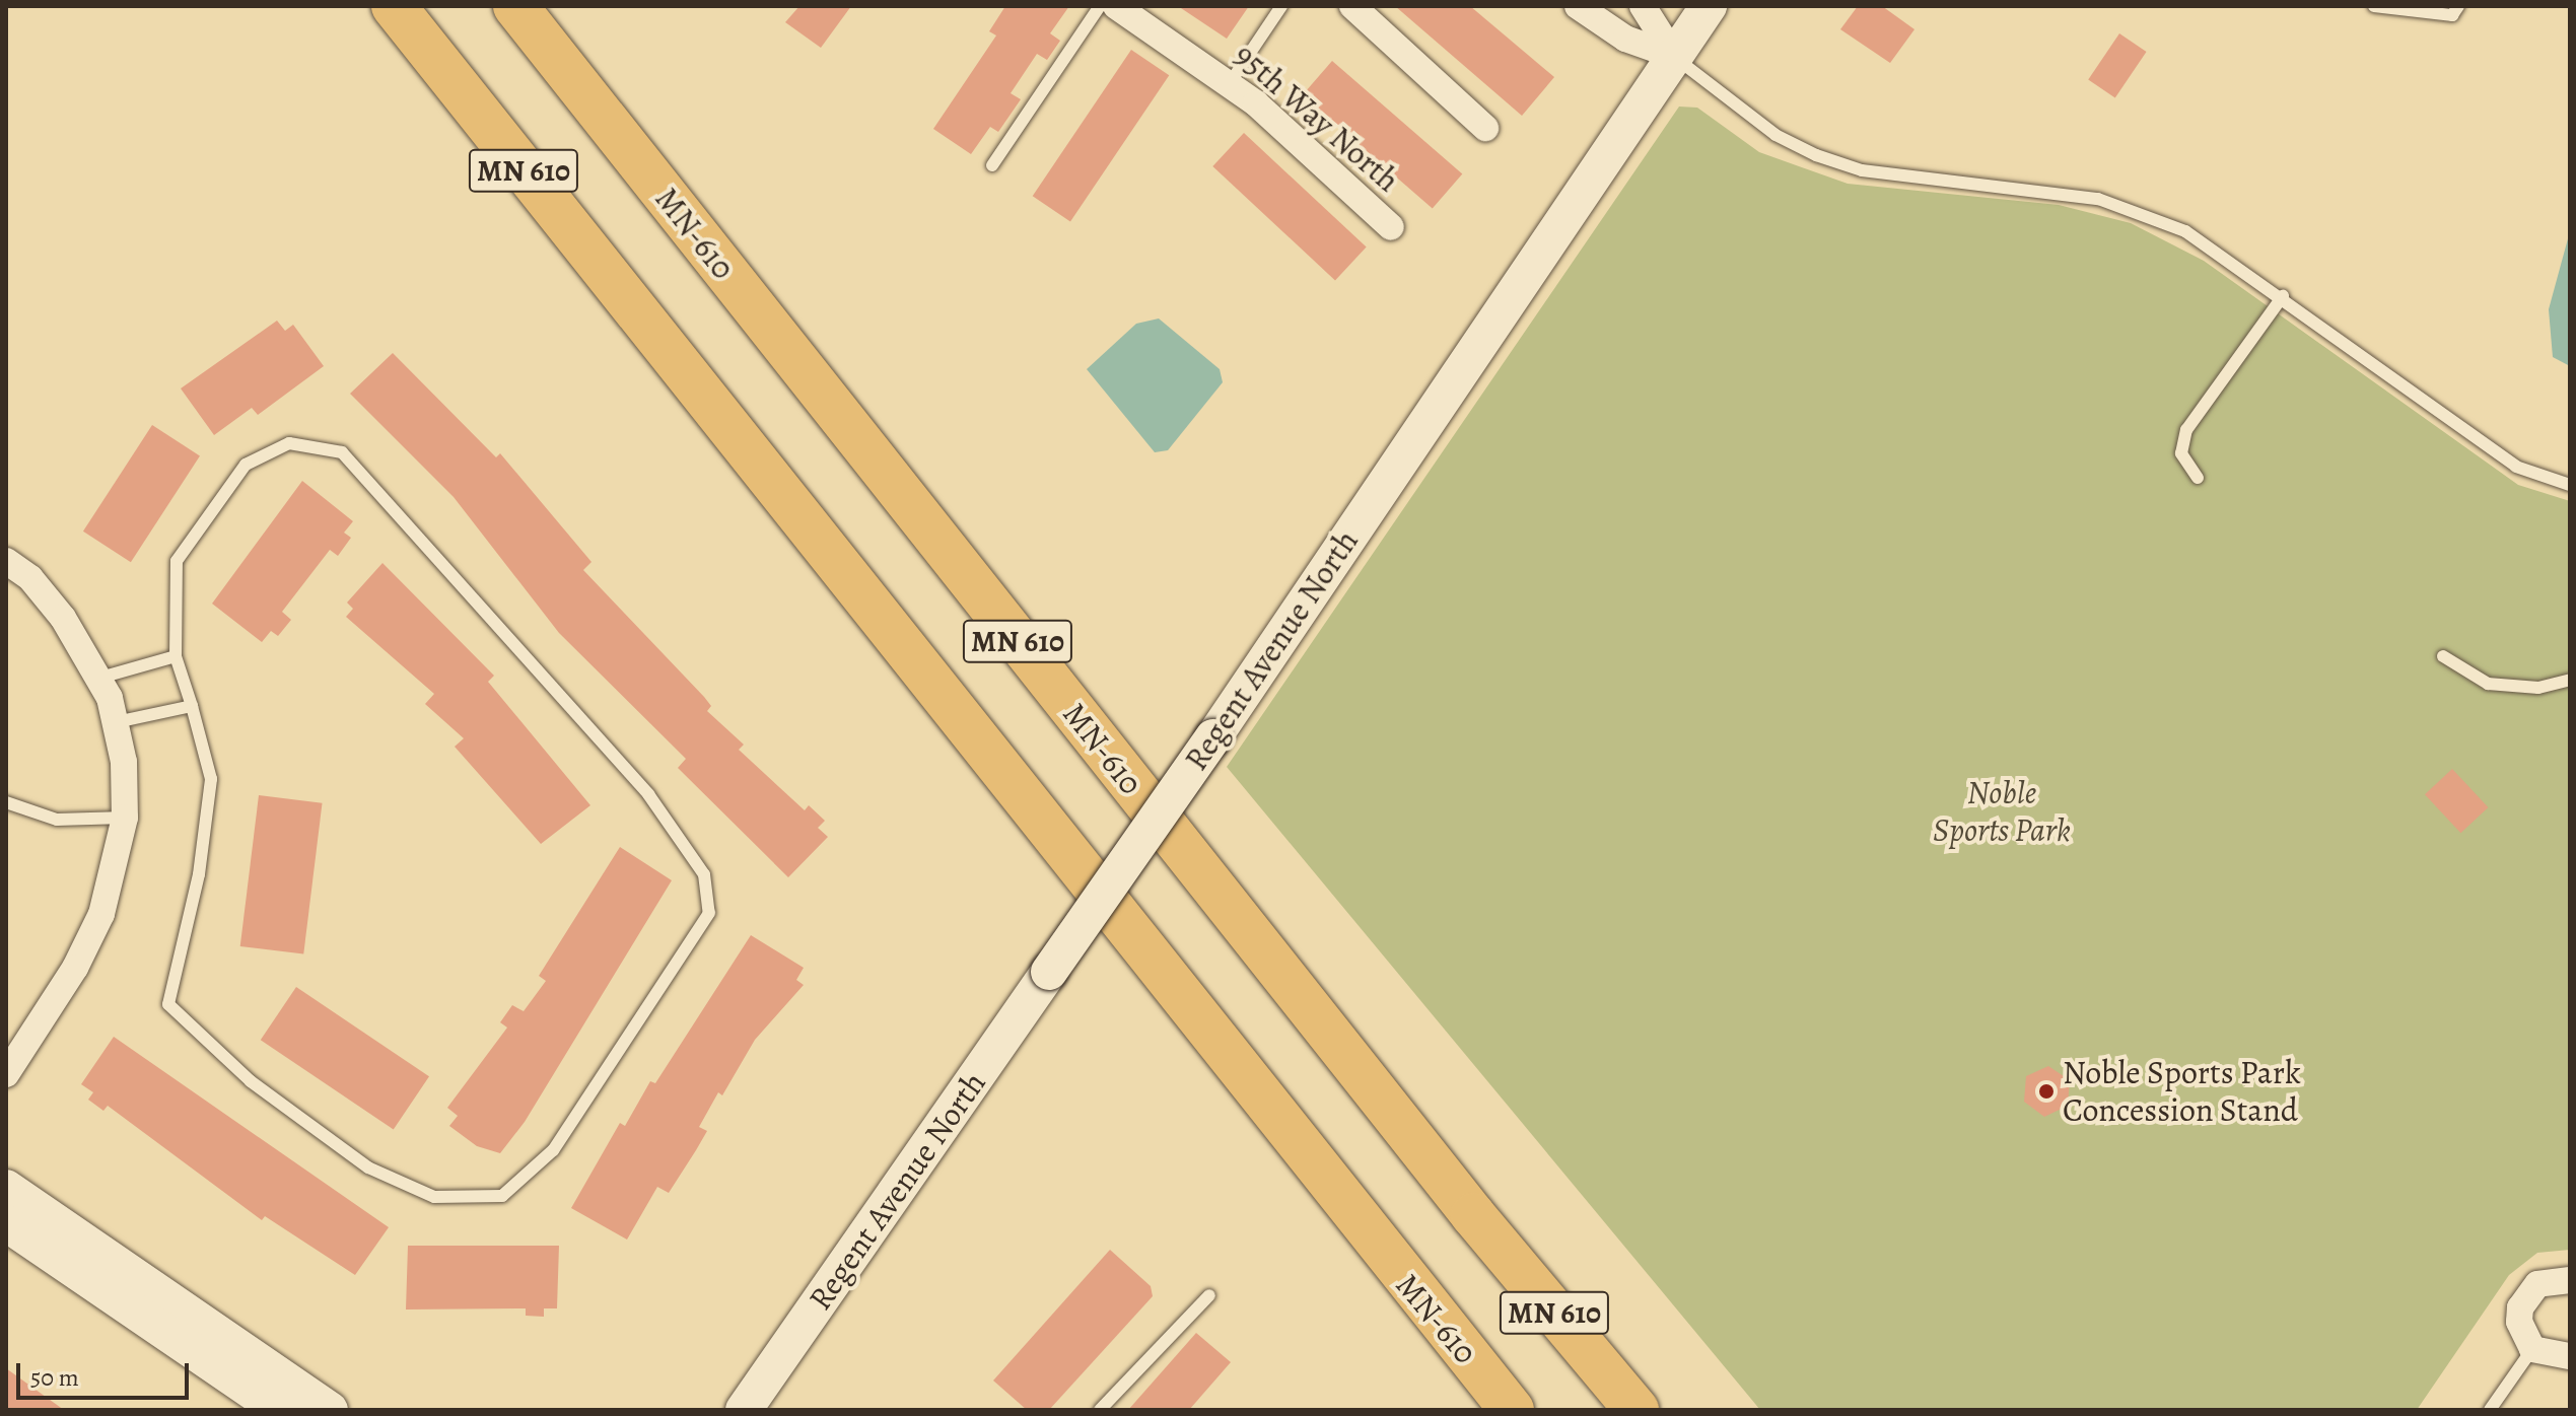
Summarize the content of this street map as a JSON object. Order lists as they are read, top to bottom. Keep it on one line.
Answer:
{"streets":{"highway":["MN 610","MN-610"],"street":["95th Way North","Regent Avenue North"]},"parks":["Noble Sports Park"],"places":["Noble Sports Park Concession Stand"],"scale_bar":"50 m"}
